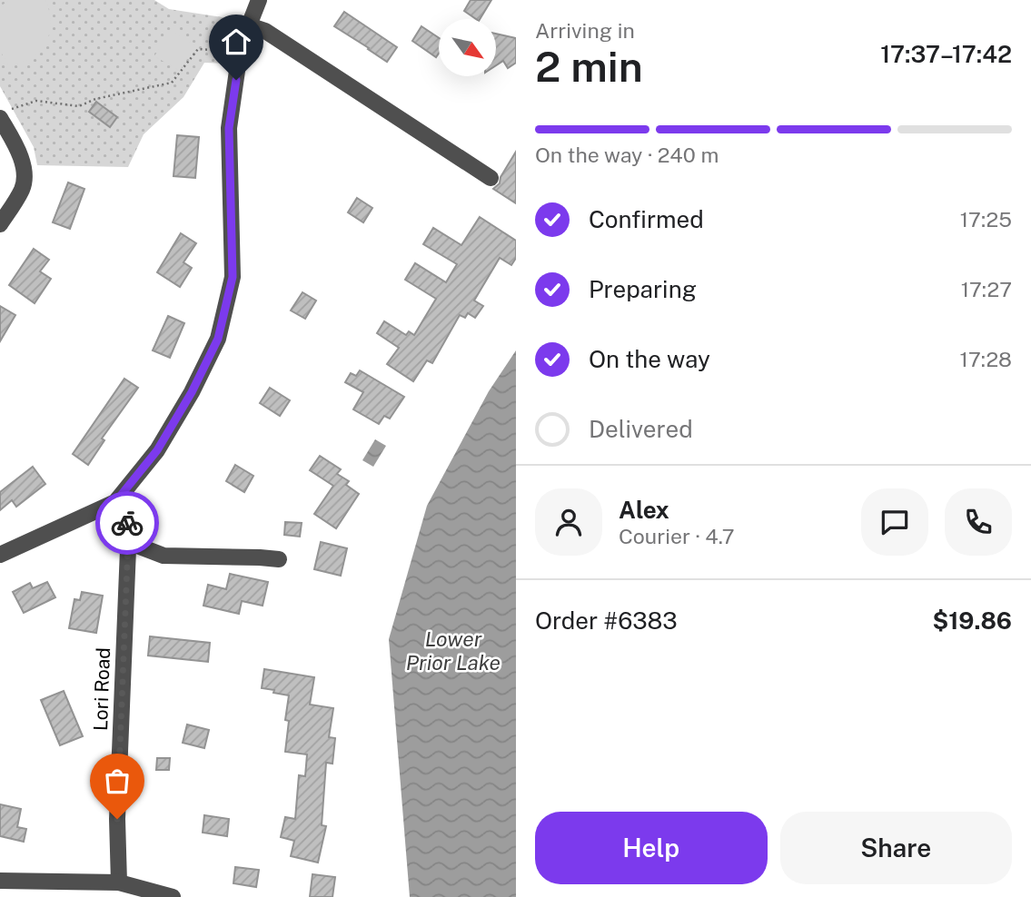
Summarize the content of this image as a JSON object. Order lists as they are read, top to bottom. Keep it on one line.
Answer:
{"streets":{"street":["Lori Road"]},"water":["Lower Prior Lake"],"north":"bottom right","page":{"heading":["2 min","Arriving in","17:37–17:42"],"panel":["Alex","Courier · 4.7","Order #6383","$19.86"],"bar":"On the way · 240 m","list":[["Confirmed","17:25"],["Preparing","17:27"],["On the way","17:28"],"Delivered"],"buttons":["Help","Share"]}}
